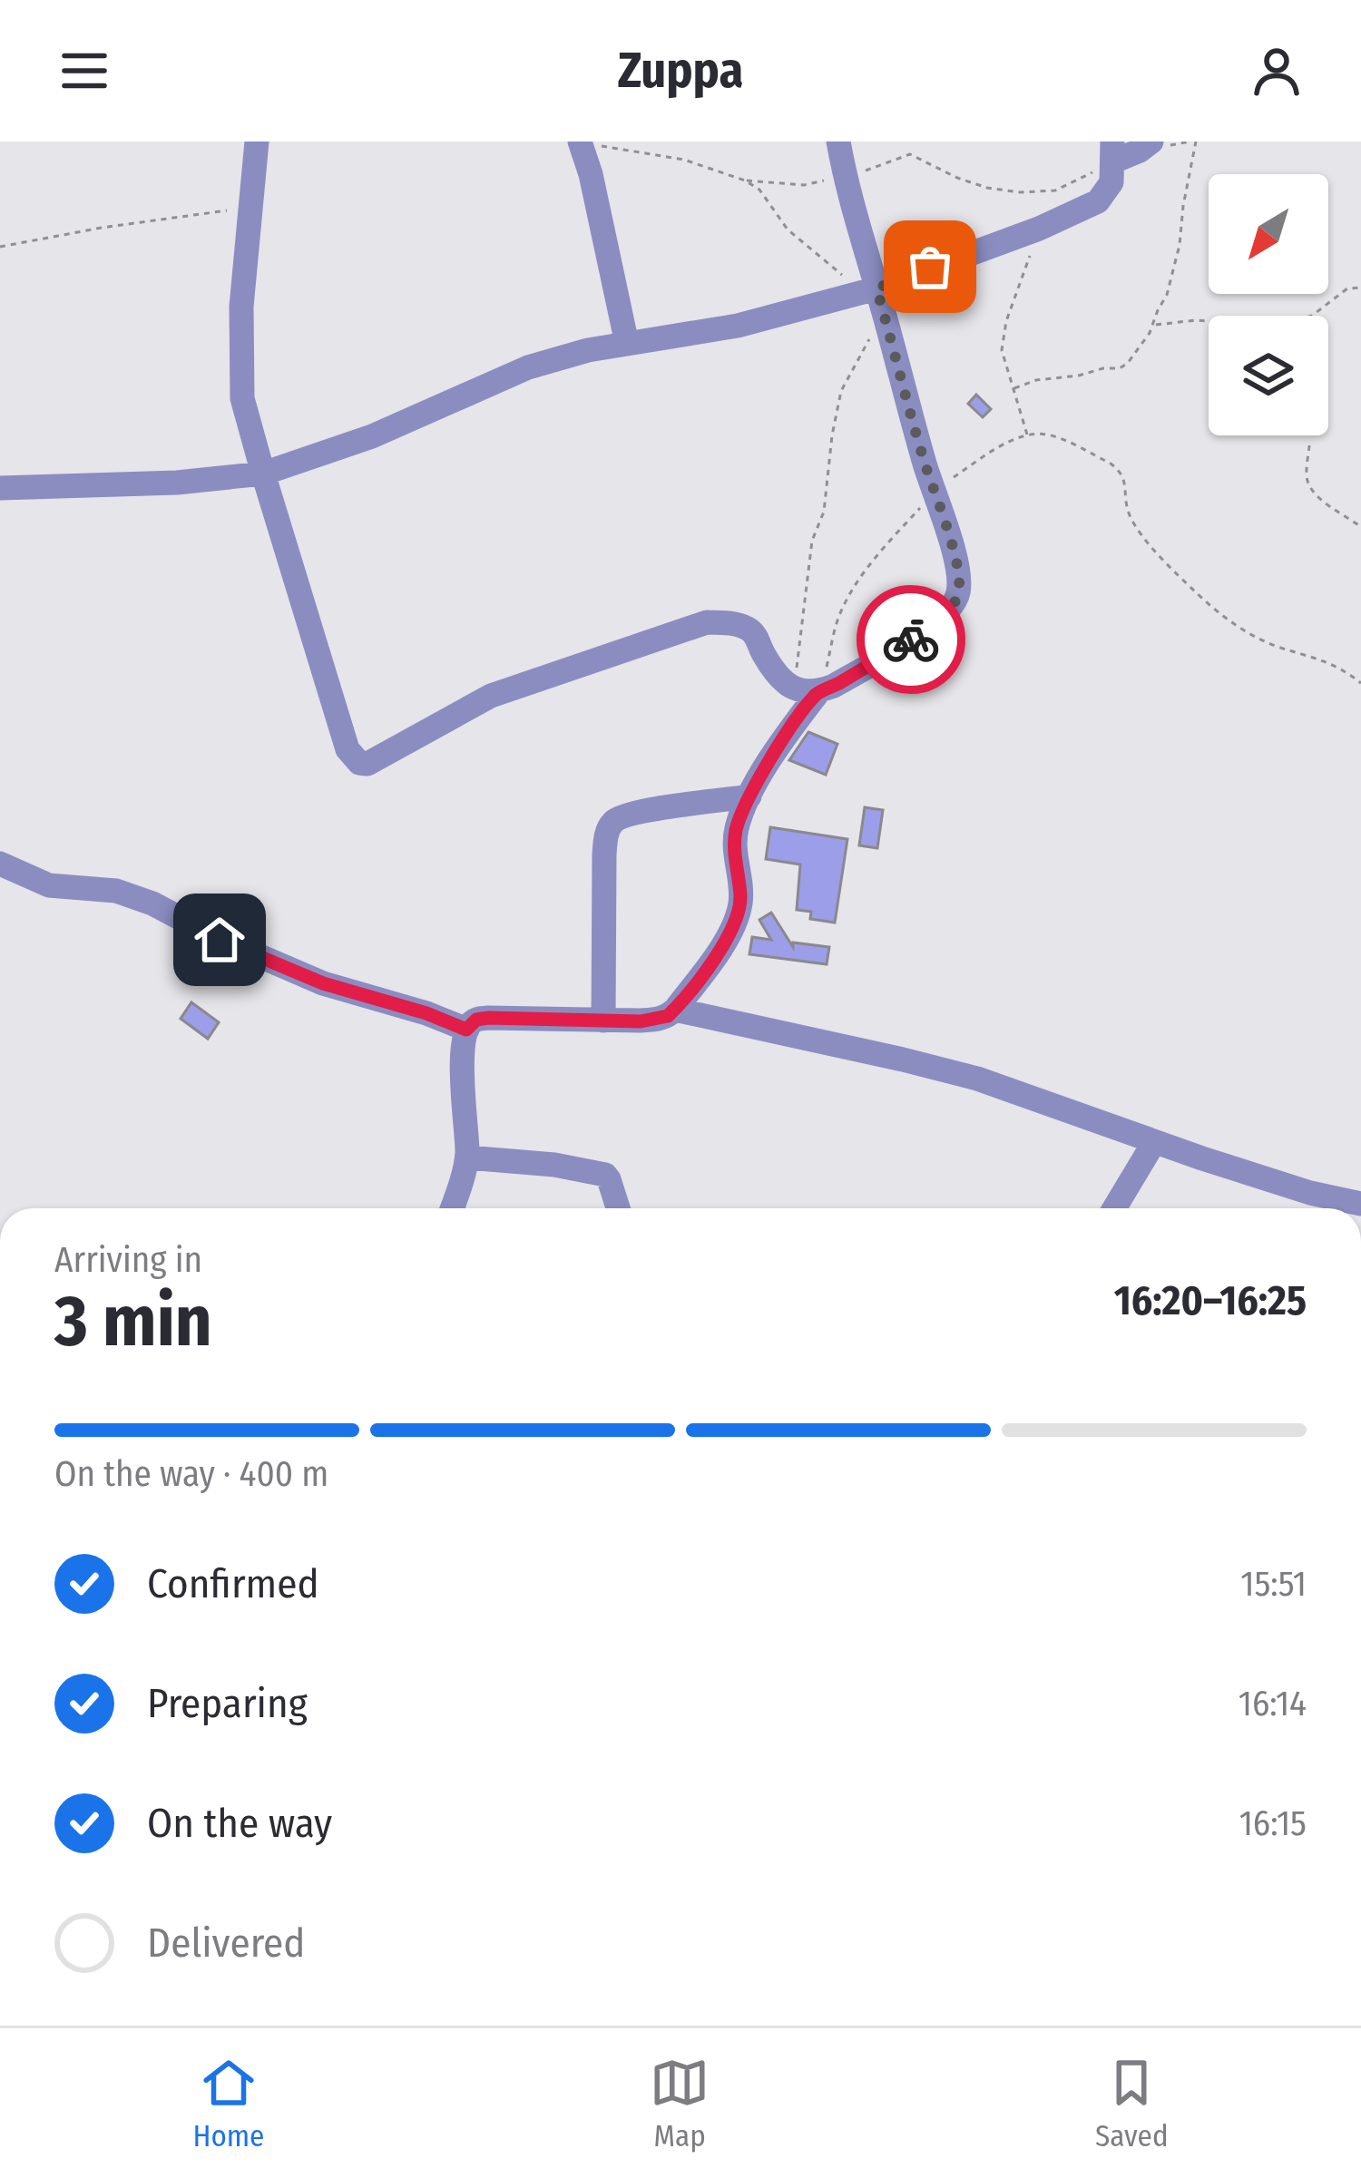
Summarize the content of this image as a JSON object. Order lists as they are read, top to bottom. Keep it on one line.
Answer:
{"north":"bottom left","page":{"header":"Zuppa","heading":["3 min","Arriving in","16:20–16:25"],"bar":"On the way · 400 m","list":[["Confirmed","15:51"],["Preparing","16:14"],["On the way","16:15"],"Delivered"],"tabs":["Home","Map","Saved"]}}
